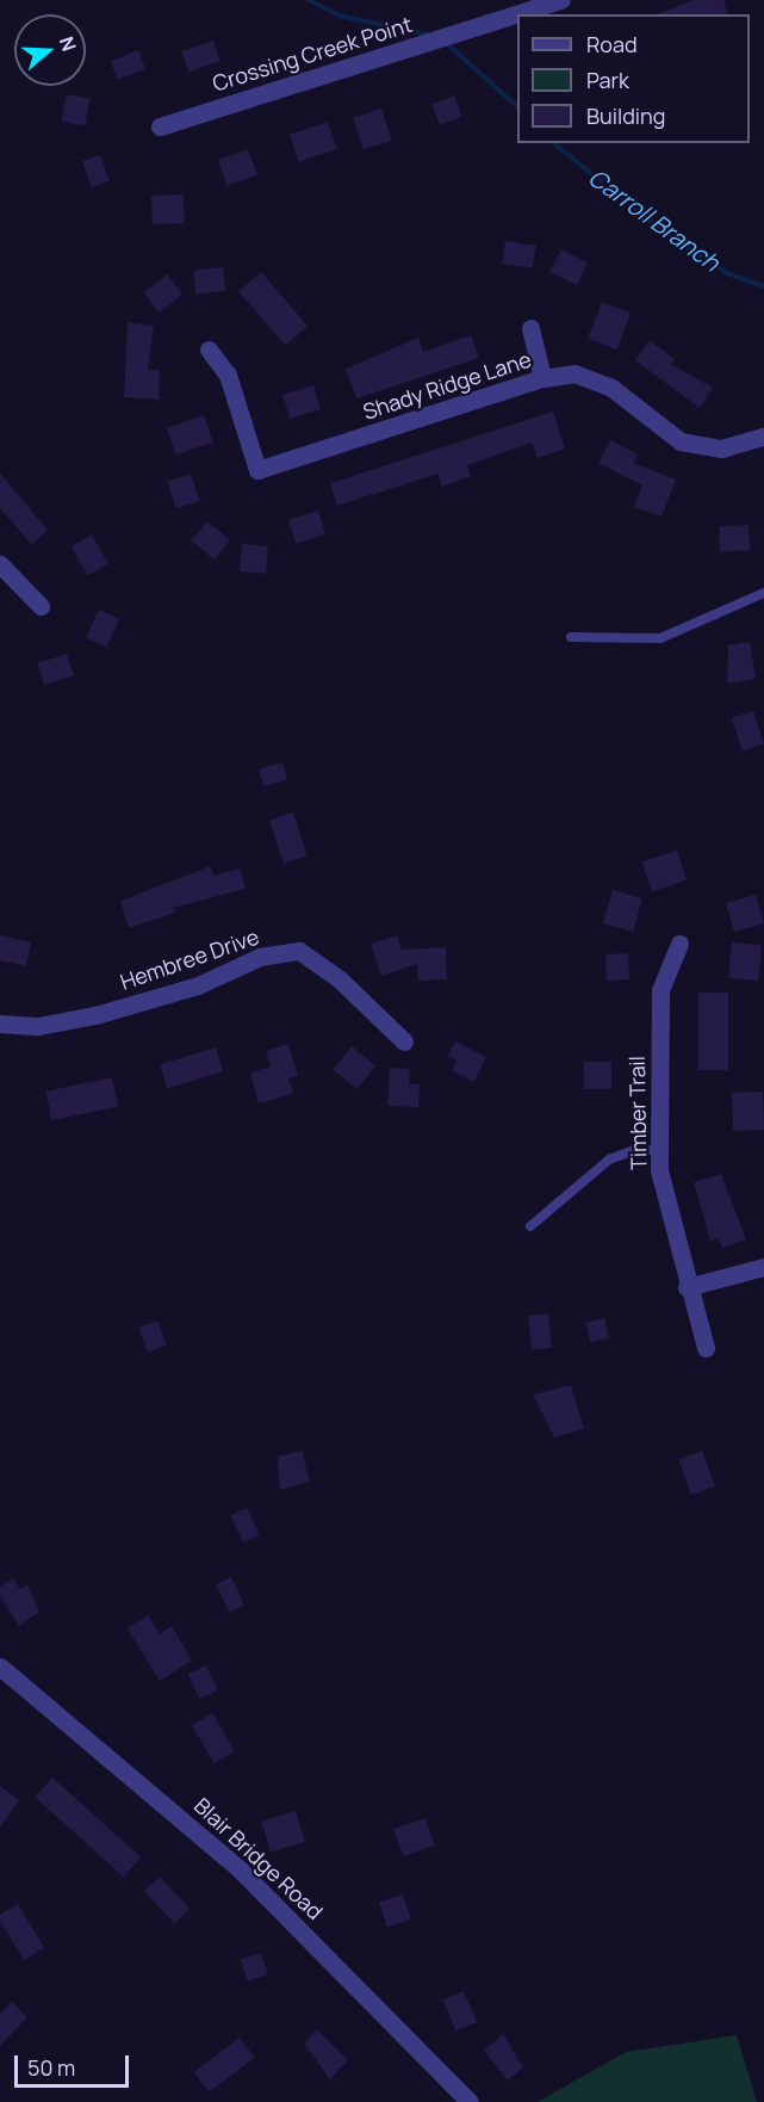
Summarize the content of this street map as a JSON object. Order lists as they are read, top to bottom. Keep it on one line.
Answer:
{"streets":{"street":["Crossing Creek Point","Shady Ridge Lane","Hembree Drive","Timber Trail","Blair Bridge Road"]},"water":["Carroll Branch"],"legend":["Road","Park","Building"],"scale_bar":"50 m","north":"right"}
